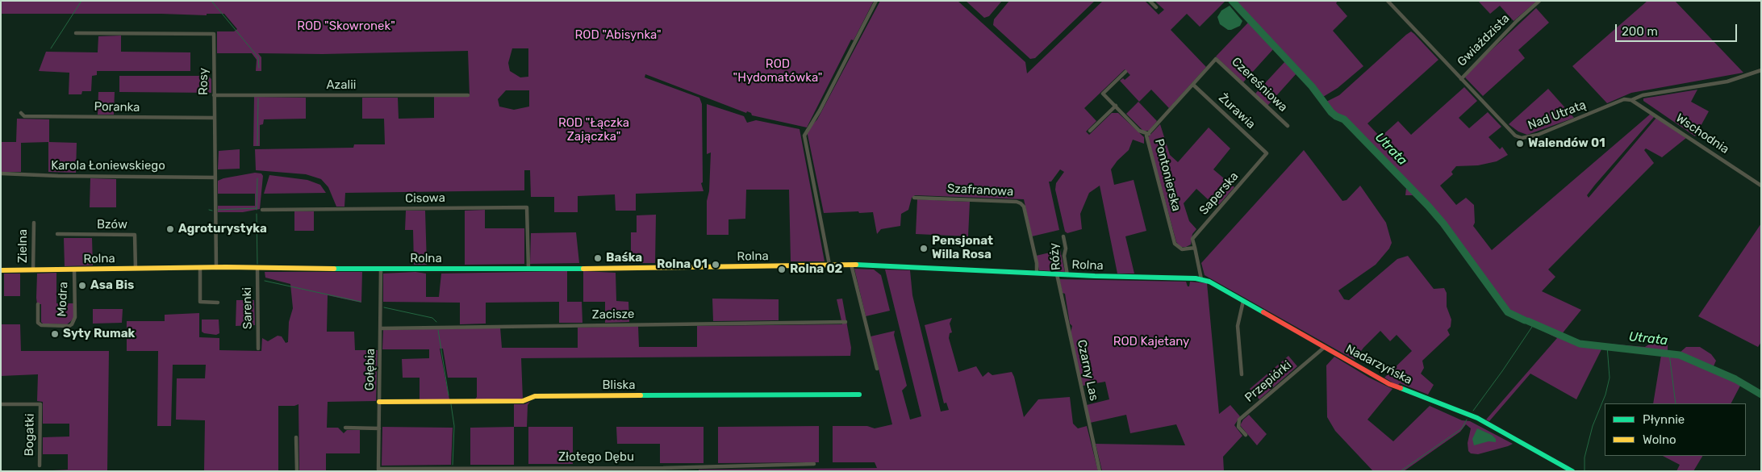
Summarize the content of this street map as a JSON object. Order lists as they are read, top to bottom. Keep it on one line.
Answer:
{"streets":{"street":["Gwiaździsta","Rosy","Czereśniowa","Azalii","Poranka","Żurawia","Nad Utratą","Wschodnia","Karola Łoniewskiego","Pontonierska","Szafranowa","Saperska","Cisowa","Bzów","Zielna","Rolna","Róży","Modra","Sarenki","Zacisze","Nadarzyńska","Gołębia","Czarny Las","Przepiórki","Bliska","Bogatki","Złotego Dębu"]},"crossings":[["Gwiaździsta","Nad Utratą"],["Rosy","Azalii"],["Rosy","Poranka"],["Rosy","Karola Łoniewskiego"],["Rosy","Rolna"],["Czereśniowa","Pontonierska"],["Żurawia","Pontonierska"],["Żurawia","Saperska"],["Nad Utratą","Wschodnia"],["Pontonierska","Saperska"],["Szafranowa","Rolna"],["Cisowa","Rolna"],["Bzów","Rolna"],["Zielna","Rolna"],["Rolna","Róży"],["Rolna","Modra"],["Rolna","Sarenki"],["Rolna","Nadarzyńska"],["Rolna","Gołębia"],["Rolna","Czarny Las"],["Zacisze","Gołębia"],["Nadarzyńska","Przepiórki"],["Gołębia","Bliska"],["Gołębia","Złotego Dębu"]],"water":["Utrata"],"parks":["ROD \"Skowronek\"","ROD \"Abisynka\"","ROD \"Hydomatówka\"","ROD \"Łączka Zajączka\"","ROD Kajetany"],"places":["Walendów 01","Agroturystyka","Pensjonat Willa Rosa","Baśka","Rolna 01","Rolna 02","Asa Bis","Syty Rumak"],"legend":["Płynnie","Wolno"],"scale_bar":"200 m"}
